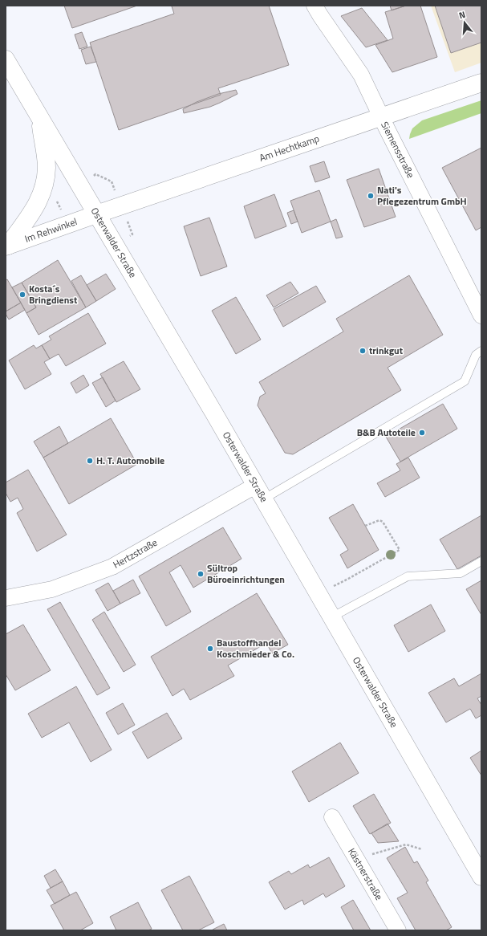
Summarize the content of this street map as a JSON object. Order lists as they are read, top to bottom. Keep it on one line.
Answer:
{"streets":{"street":["Am Hechtkamp","Siemensstraße","Im Rehwinkel","Osterwalder Straße","Hertzstraße","Kästnerstraße"]},"crossings":[["Am Hechtkamp","Siemensstraße"],["Am Hechtkamp","Im Rehwinkel"],["Am Hechtkamp","Osterwalder Straße"],["Im Rehwinkel","Osterwalder Straße"],["Osterwalder Straße","Hertzstraße"]],"places":["Nati's Pflegezentrum GmbH","Kosta´s Bringdienst","trinkgut","B&B Autoteile","H. T. Automobile","Sültrop Büroeinrichtungen","Baustoffhandel Koschmieder & Co."],"north":"top"}
